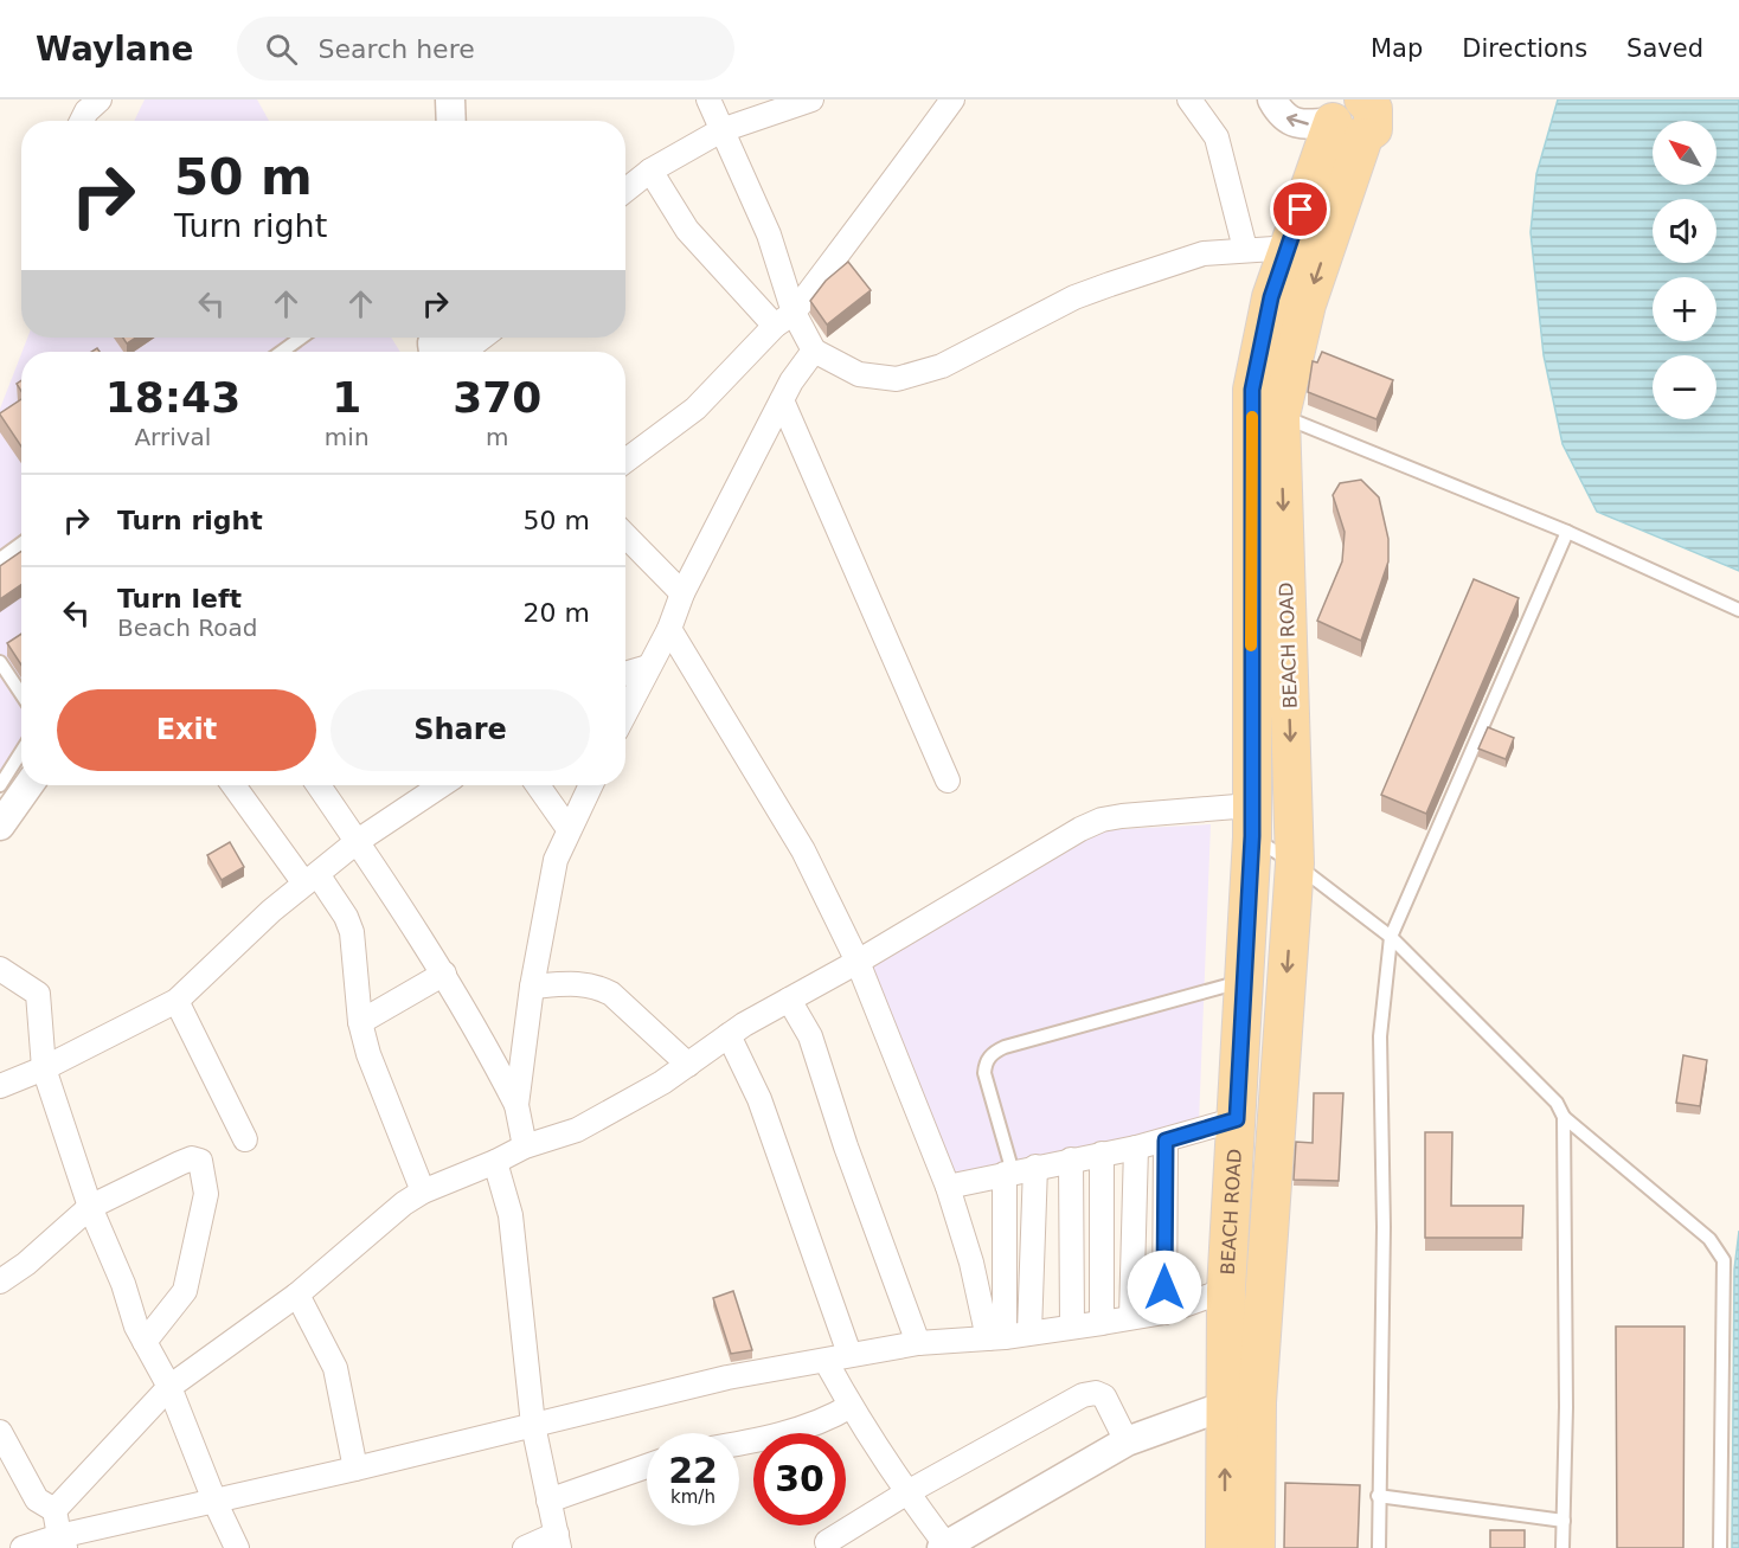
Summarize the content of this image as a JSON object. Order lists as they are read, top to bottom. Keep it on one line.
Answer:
{"streets":{"main road":["BEACH ROAD"]},"north":"top left","page":{"header":"Waylane","search":"Search here","nav":["Map","Directions","Saved"],"map_buttons":["+","−"],"turn":["50 m","Turn right"],"eta":["18:43","Arrival","1","min","370","m"],"list":[{"name":"Turn right","value":"50 m"},{"name":"Turn left","note":"Beach Road","value":"20 m"}],"buttons":["Exit","Share"],"speed":"22 km/h","limit":"30"}}
